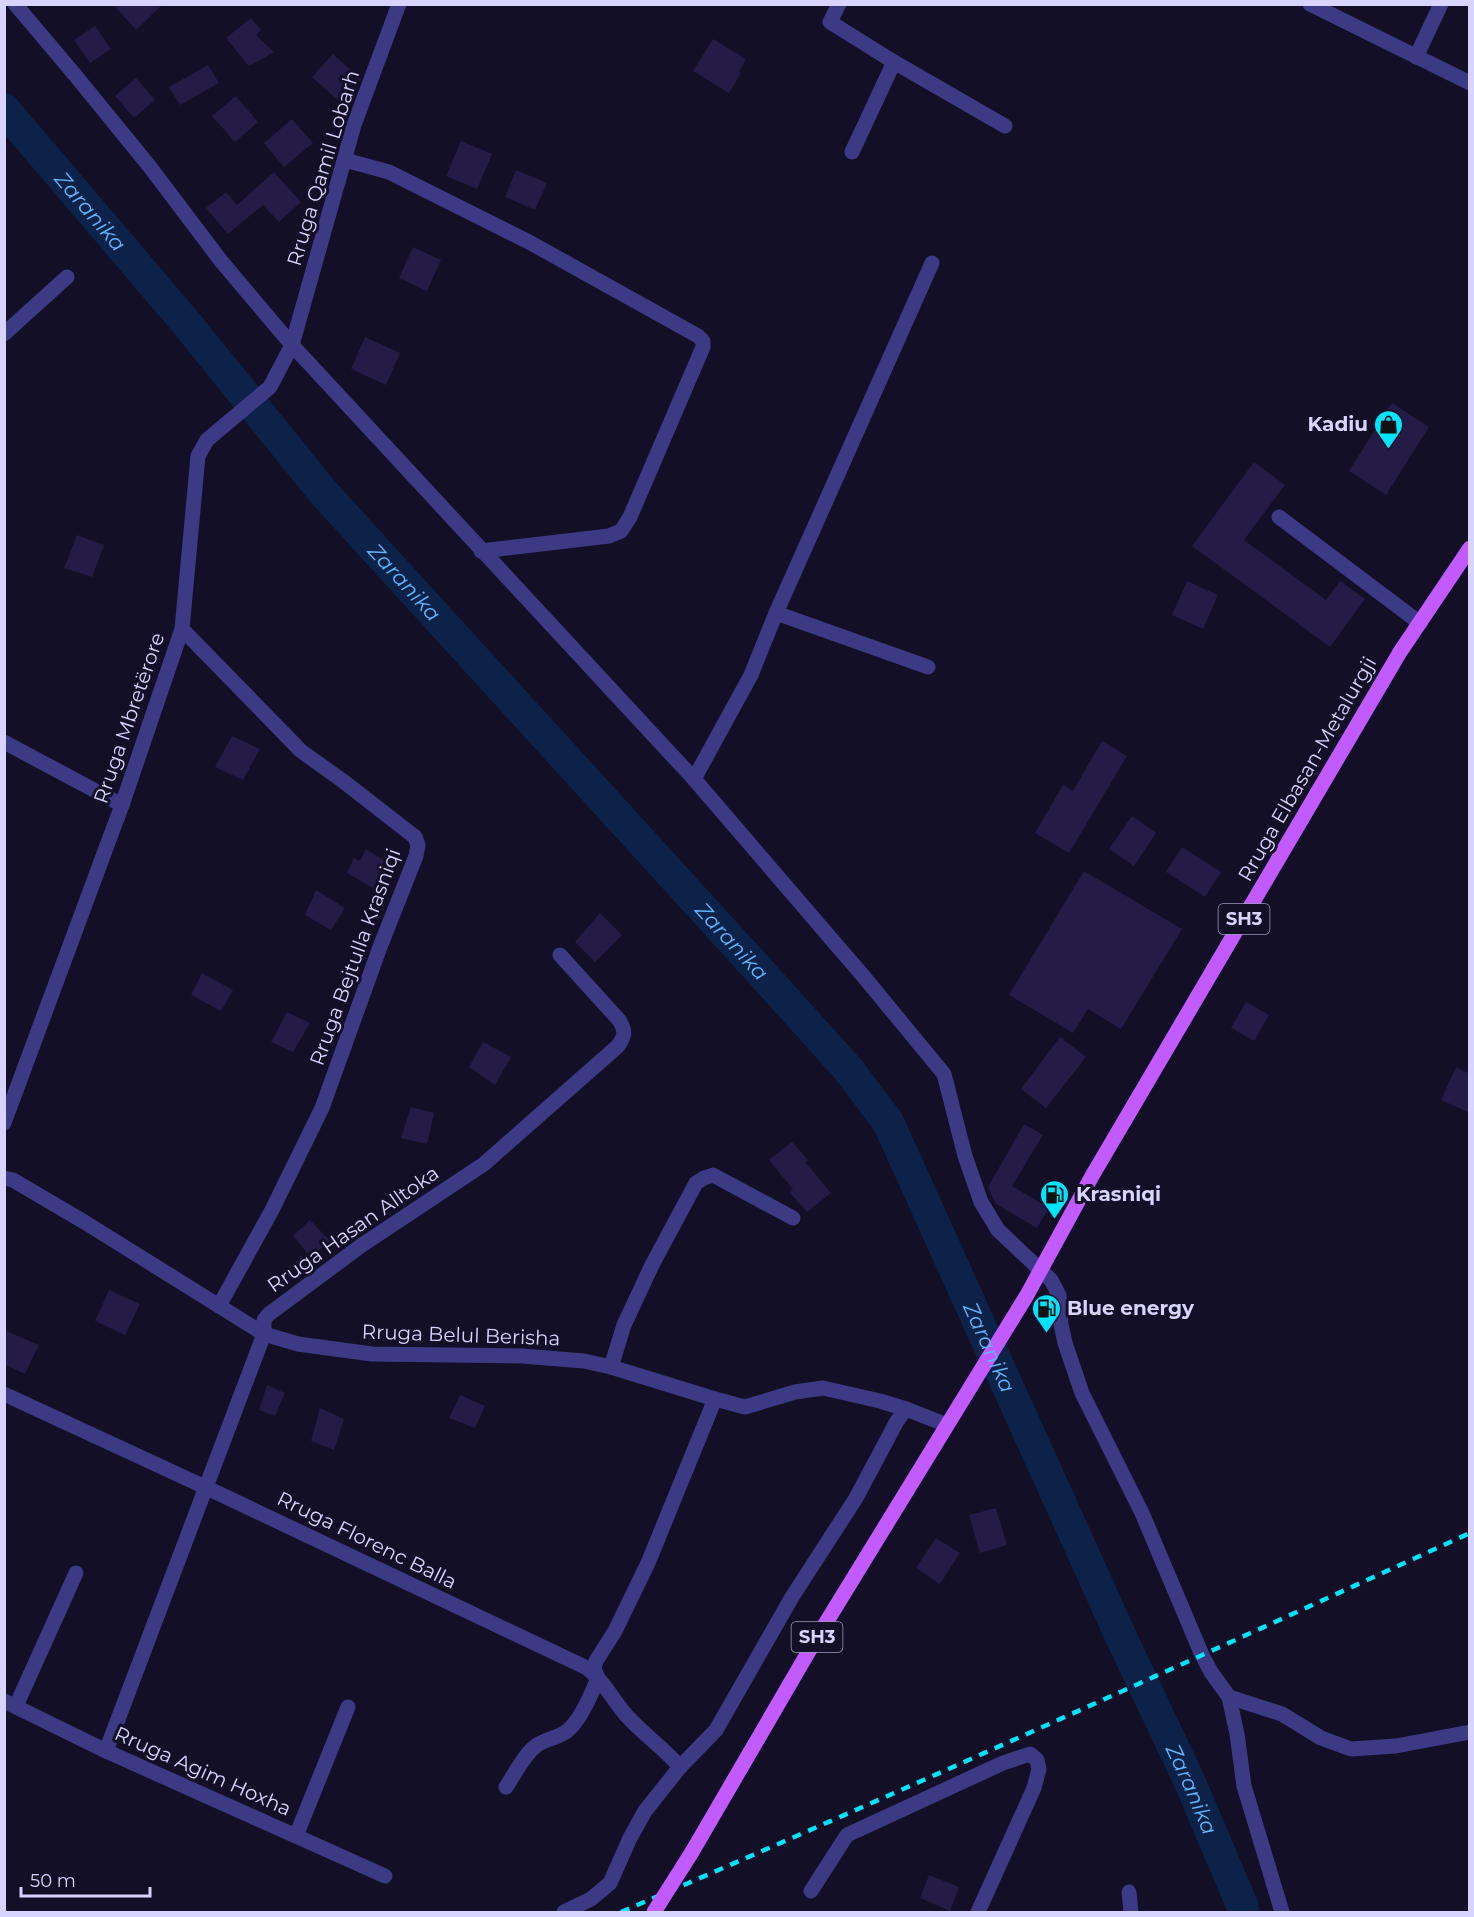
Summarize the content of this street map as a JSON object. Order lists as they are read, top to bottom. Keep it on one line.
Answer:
{"streets":{"main road":["Rruga Elbasan-Metalurgji","SH3"],"street":["Rruga Qamil Lobarh","Rruga Mbretërore","Rruga Bejtulla Krasniqi","Rruga Hasan Alltoka","Rruga Belul Berisha","Rruga Florenc Balla","Rruga Agim Hoxha"]},"crossings":[["Rruga Qamil Lobarh","Rruga Mbretërore"],["Rruga Mbretërore","Rruga Bejtulla Krasniqi"],["Rruga Elbasan-Metalurgji","SH3"],["Rruga Elbasan-Metalurgji","Rruga Belul Berisha"],["SH3","Rruga Belul Berisha"],["Rruga Bejtulla Krasniqi","Rruga Belul Berisha"],["Rruga Hasan Alltoka","Rruga Belul Berisha"],["Rruga Hasan Alltoka","Rruga Florenc Balla"],["Rruga Hasan Alltoka","Rruga Agim Hoxha"]],"water":["Zaranika"],"places":{"shop":["Kadiu"],"fuel station":["Krasniqi","Blue energy"]},"scale_bar":"50 m"}
